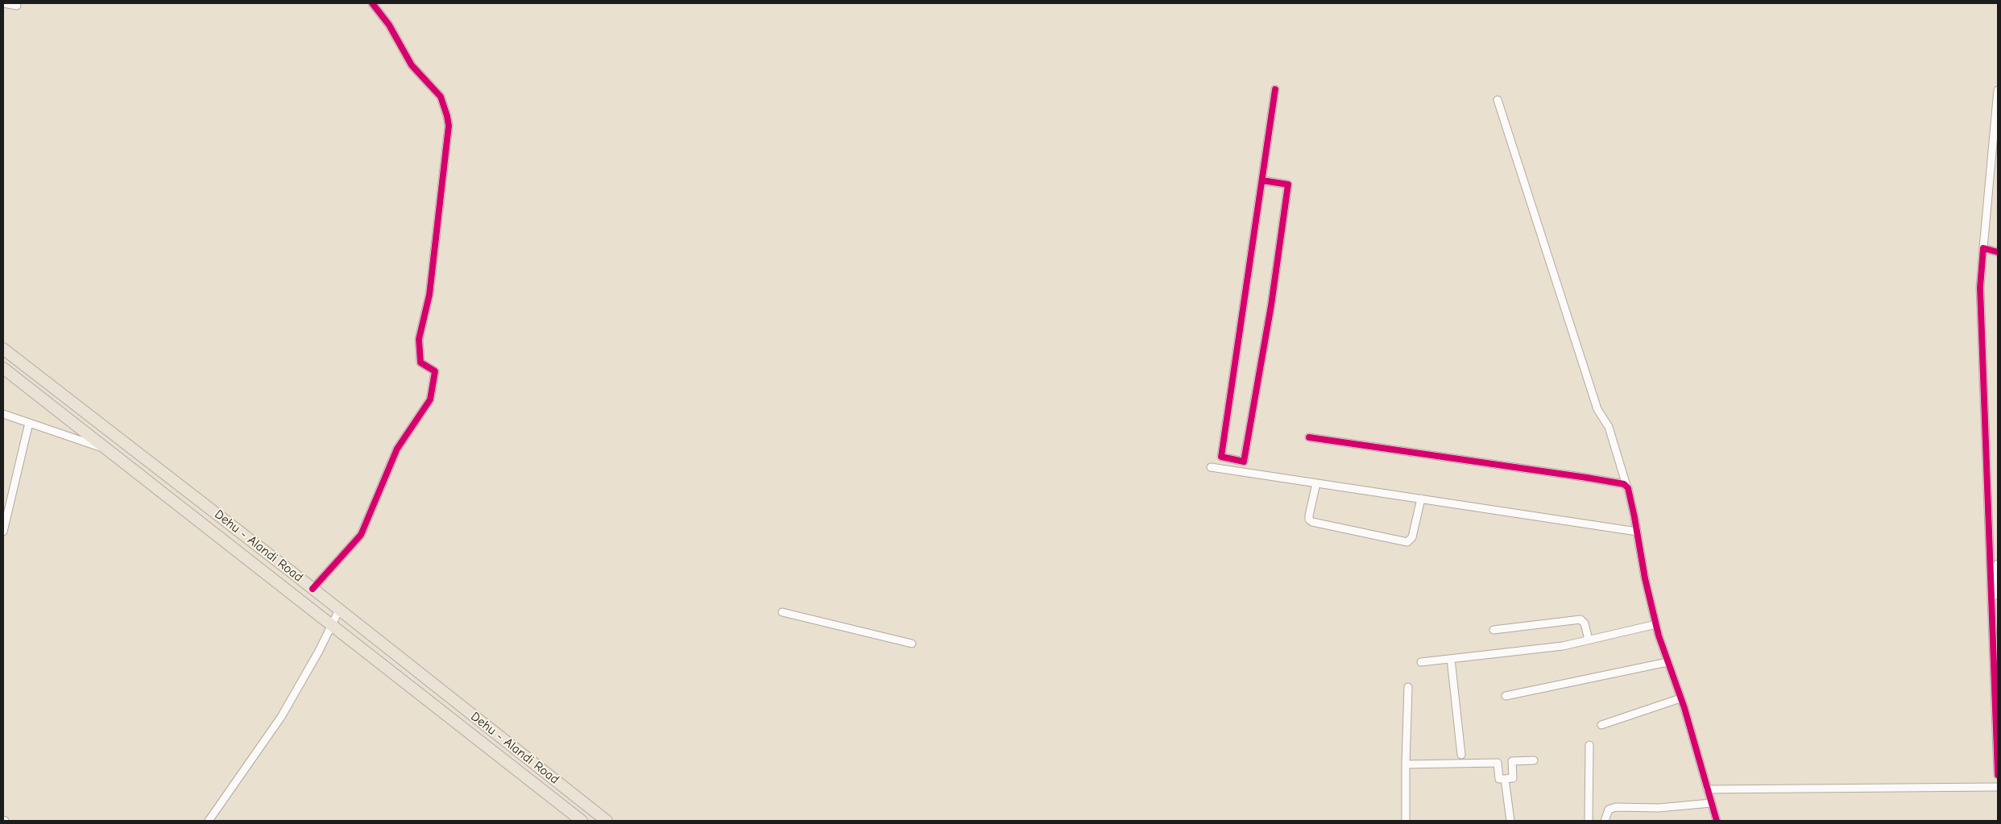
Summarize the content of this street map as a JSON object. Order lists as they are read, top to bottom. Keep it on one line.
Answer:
{"streets":{"main road":["Dehu - Alandi Road"]}}
